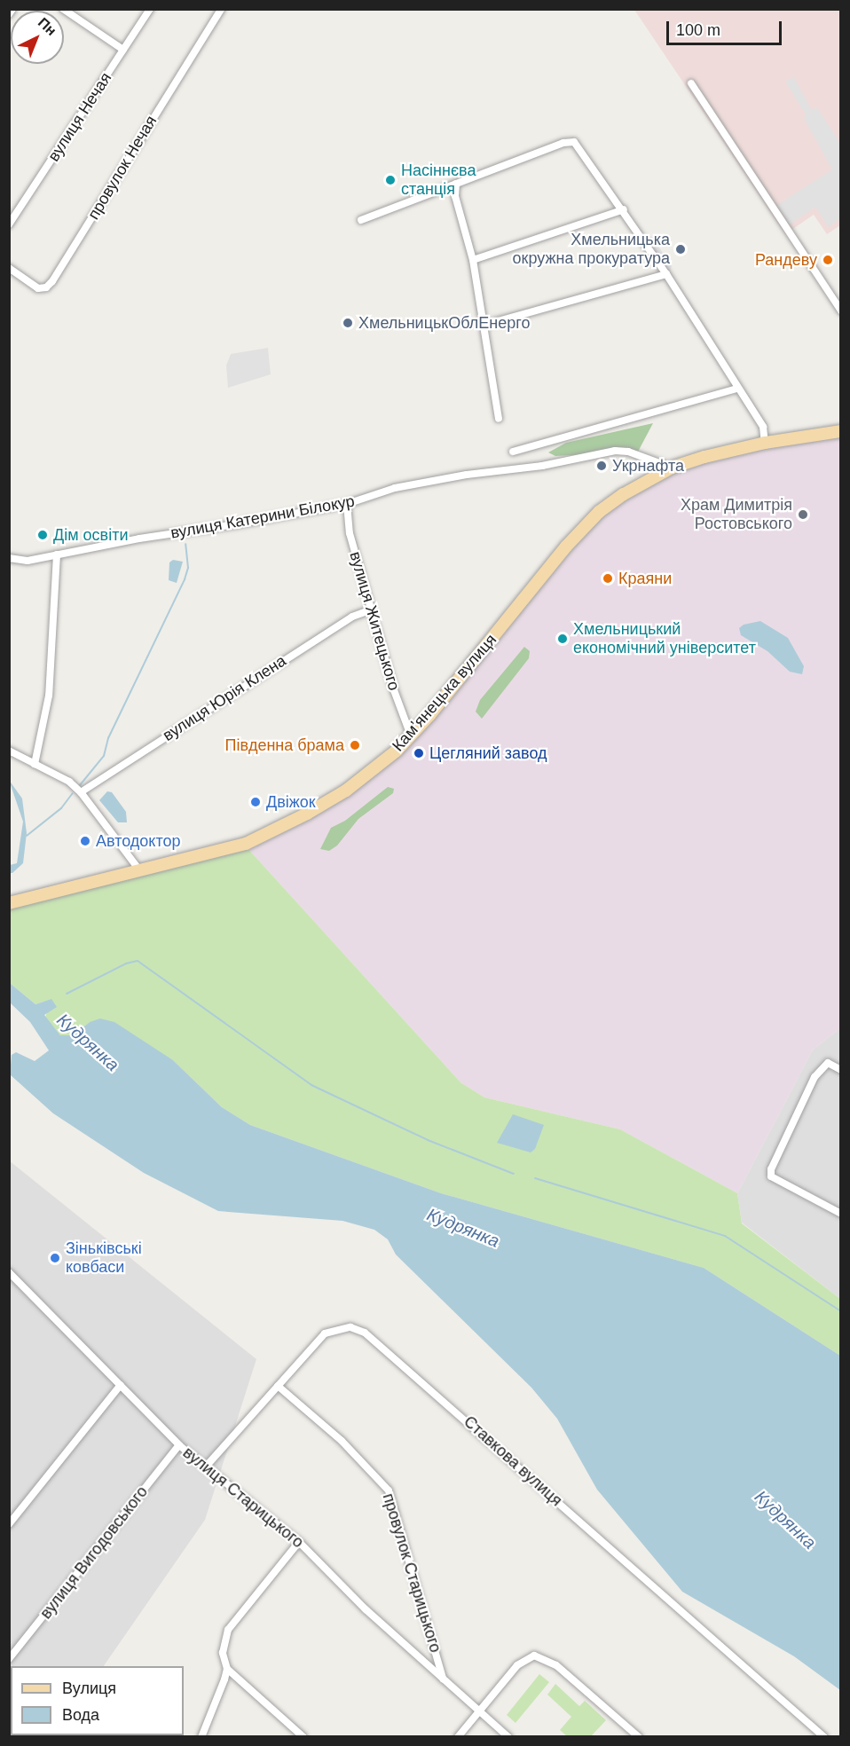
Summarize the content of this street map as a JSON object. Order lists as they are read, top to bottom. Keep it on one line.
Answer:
{"streets":{"main road":["Камʼянецька вулиця"],"street":["вулиця Нечая","провулок Нечая","вулиця Катерини Білокур","вулиця Житецького","вулиця Юрія Клена","Ставкова вулиця","вулиця Старицького","вулиця Вигодовського","провулок Старицького"]},"crossings":[["вулиця Катерини Білокур","вулиця Житецького"],["вулиця Катерини Білокур","Камʼянецька вулиця"],["вулиця Житецького","Камʼянецька вулиця"],["вулиця Житецького","вулиця Юрія Клена"],["Ставкова вулиця","вулиця Старицького"],["Ставкова вулиця","провулок Старицького"],["вулиця Старицького","вулиця Вигодовського"],["вулиця Старицького","провулок Старицького"]],"water":["Кудрянка"],"places":["Насіннєва станція","Хмельницька окружна прокуратура","Рандеву","ХмельницькОблЕнерго","Укрнафта","Храм Димитрія Ростовського","Дім освіти","Краяни","Хмельницький економічний університет","Південна брама","Цегляний завод","Двіжок","Автодоктор","Зіньківські ковбаси"],"legend":["Вулиця","Вода"],"scale_bar":"100 m","north":"top right"}
